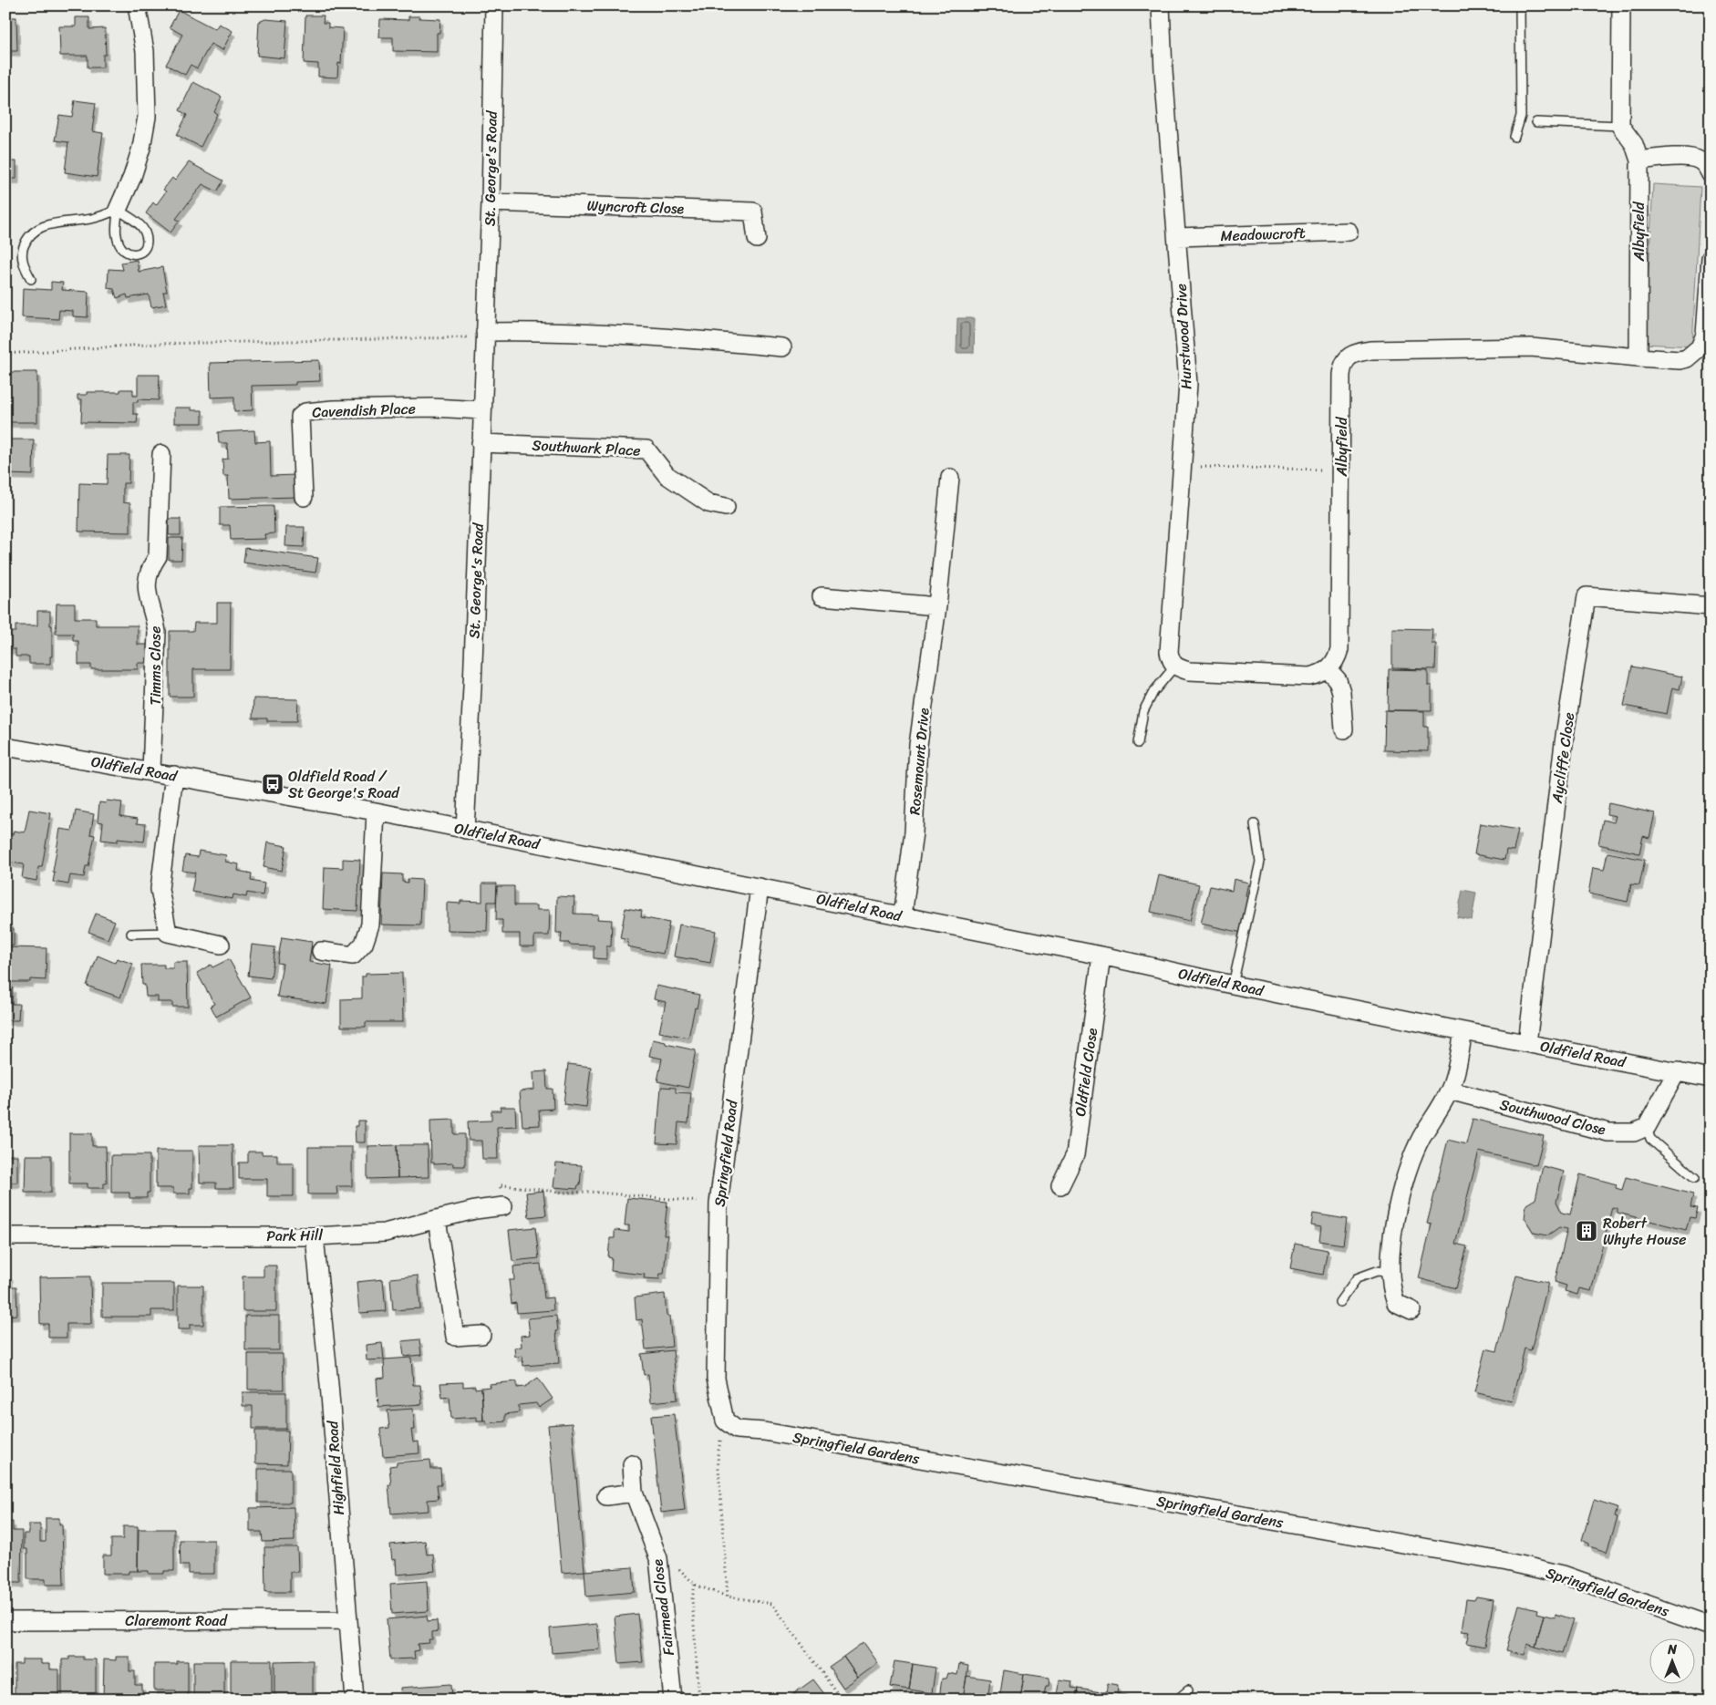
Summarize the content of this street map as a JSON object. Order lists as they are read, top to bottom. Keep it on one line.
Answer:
{"streets":{"street":["St. George's Road","Wyncroft Close","Albyfield","Meadowcroft","Hurstwood Drive","Cavendish Place","Southwark Place","Timms Close","Aycliffe Close","Rosemount Drive","Oldfield Road","Oldfield Close","Southwood Close","Springfield Road","Park Hill","Springfield Gardens","Highfield Road","Fairmead Close","Claremont Road"]},"crossings":[["St. George's Road","Wyncroft Close"],["St. George's Road","Cavendish Place"],["St. George's Road","Southwark Place"],["St. George's Road","Oldfield Road"],["Meadowcroft","Hurstwood Drive"],["Timms Close","Oldfield Road"],["Aycliffe Close","Oldfield Road"],["Rosemount Drive","Oldfield Road"],["Oldfield Road","Oldfield Close"],["Oldfield Road","Springfield Road"],["Springfield Road","Springfield Gardens"],["Park Hill","Highfield Road"],["Highfield Road","Claremont Road"]],"places":{"bus stop":["Oldfield Road / St George's Road"],"building":["Robert Whyte House"]},"north":"top"}
